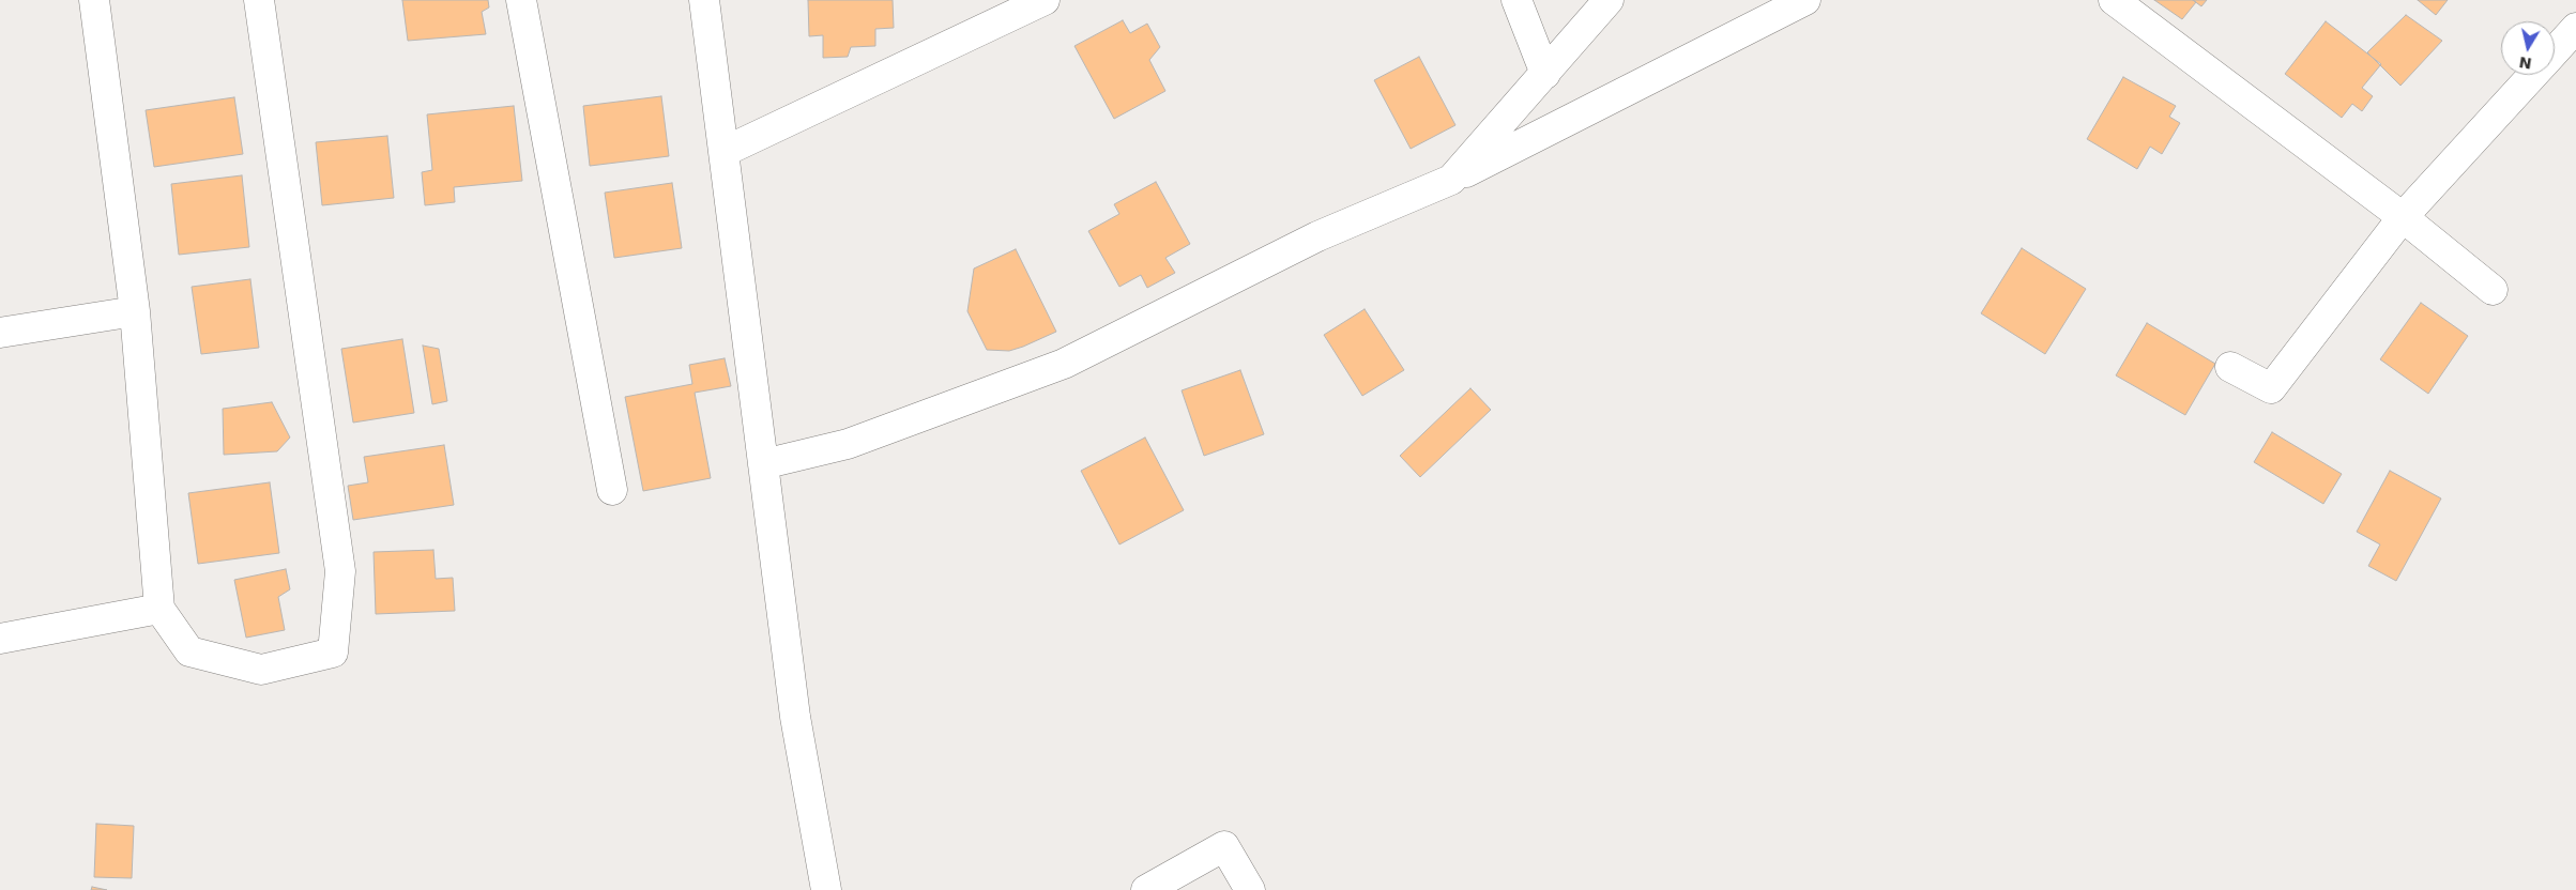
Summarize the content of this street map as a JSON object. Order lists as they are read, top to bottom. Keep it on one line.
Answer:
{"north":"bottom"}
